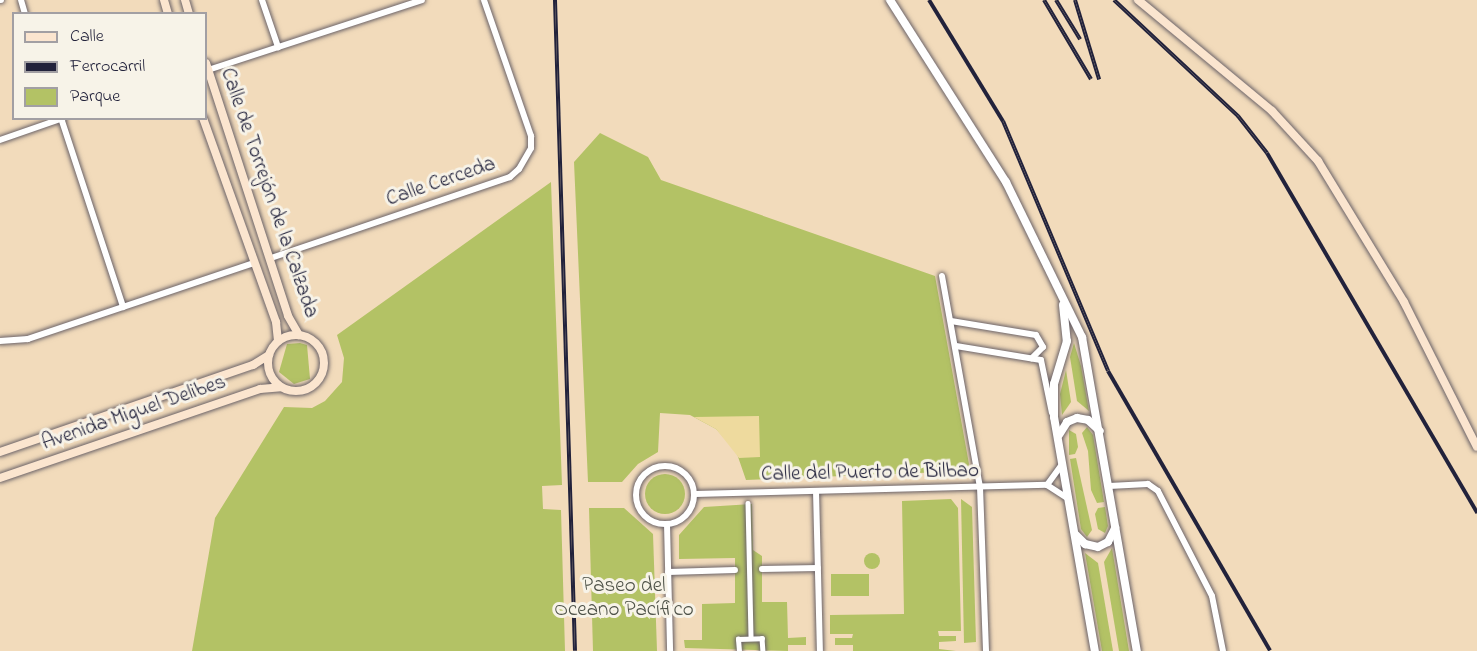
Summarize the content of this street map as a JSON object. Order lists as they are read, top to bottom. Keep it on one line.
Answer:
{"streets":{"main road":["Calle de Torrejón de la Calzada","Avenida Miguel Delibes"],"street":["Calle Cerceda","Calle del Puerto de Bilbao"]},"crossings":[["Calle Cerceda","Calle de Torrejón de la Calzada"],["Calle de Torrejón de la Calzada","Avenida Miguel Delibes"]],"parks":["Paseo del Oceano Pacífico"],"legend":["Calle","Ferrocarril","Parque"]}
